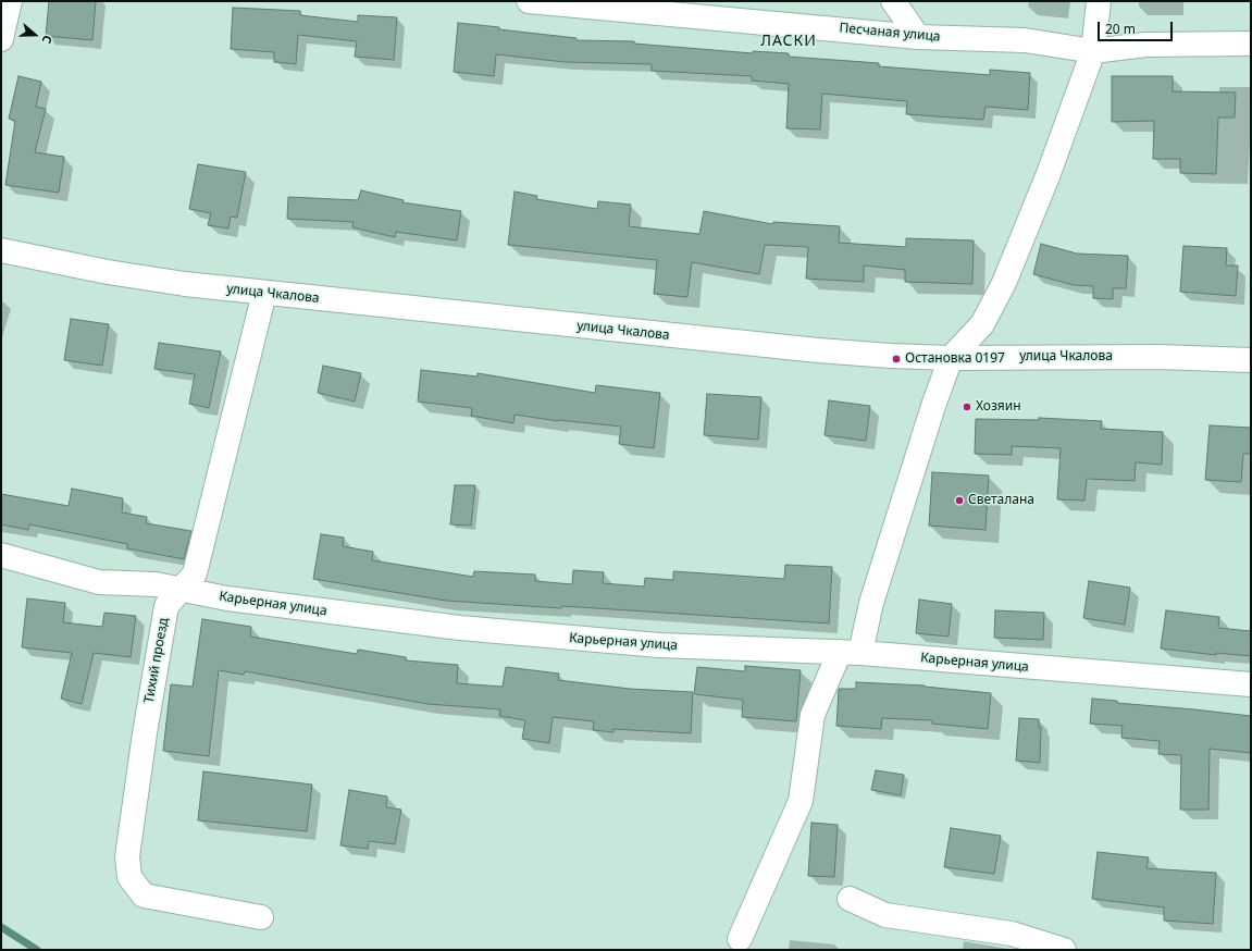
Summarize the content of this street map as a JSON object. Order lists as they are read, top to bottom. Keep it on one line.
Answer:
{"streets":{"street":["Песчаная улица","улица Чкалова","Карьерная улица","Тихий проезд"]},"crossings":[["улица Чкалова","Тихий проезд"],["Карьерная улица","Тихий проезд"]],"districts":["ЛАСКИ"],"places":["Остановка 0197","Хозяин","Светалана"],"scale_bar":"20 m","north":"right"}
